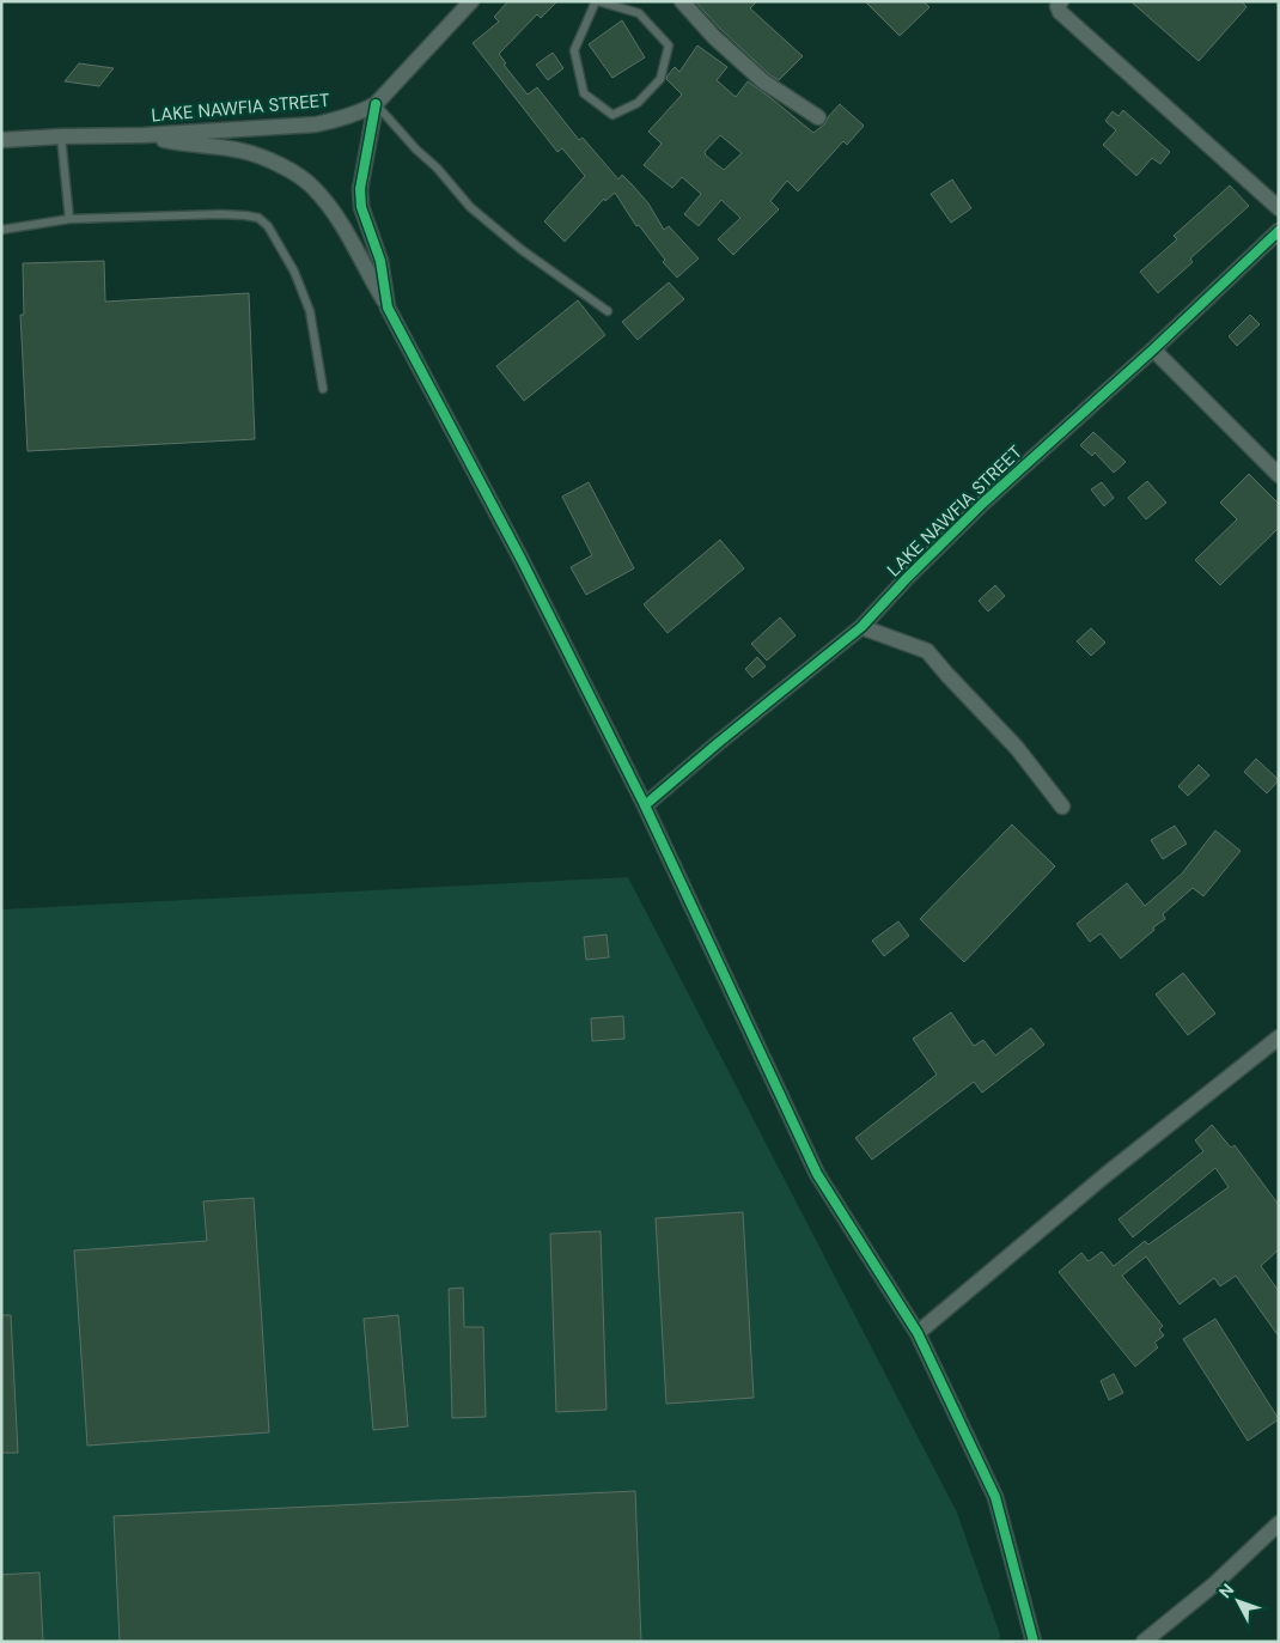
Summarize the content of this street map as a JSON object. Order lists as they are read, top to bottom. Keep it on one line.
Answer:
{"streets":{"street":["LAKE NAWFIA STREET"]},"north":"top left"}
